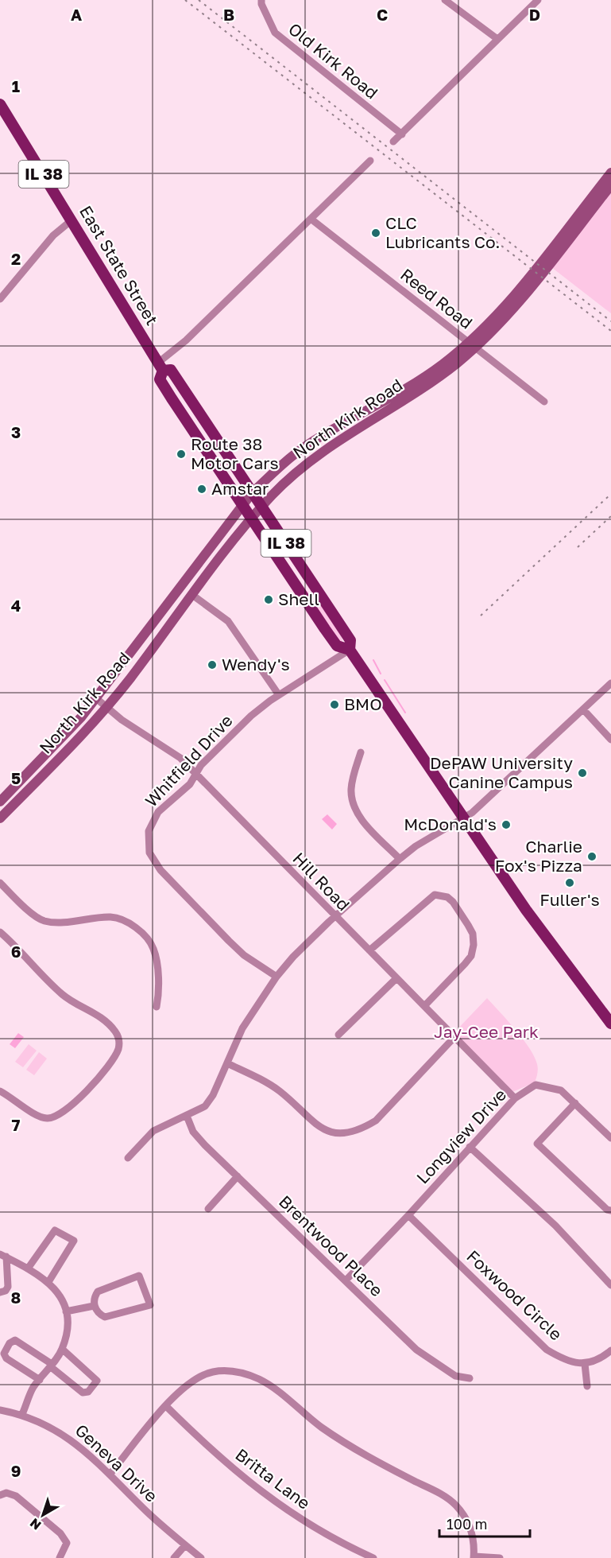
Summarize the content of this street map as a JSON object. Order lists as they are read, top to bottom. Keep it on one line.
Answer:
{"streets":{"main road":["IL 38","East State Street"],"street":["Old Kirk Road","Reed Road","North Kirk Road","Whitfield Drive","Hill Road","Longview Drive","Brentwood Place","Foxwood Circle","Geneva Drive","Britta Lane"]},"crossings":[["East State Street","North Kirk Road"],["East State Street","Whitfield Drive"],["North Kirk Road","Hill Road"],["Whitfield Drive","Hill Road"],["Hill Road","Longview Drive"],["Longview Drive","Brentwood Place"],["Longview Drive","Foxwood Circle"]],"parks":["Jay-Cee Park"],"places":["CLC Lubricants Co.","Route 38 Motor Cars","Amstar","Shell","Wendy's","BMO","DePAW University Canine Campus","McDonald's","Charlie Fox's Pizza","Fuller's"],"scale_bar":"100 m","north":"bottom left","grid":{"columns":["A","B","C","D"],"rows":["1","2","3","4","5","6","7","8","9"]}}
